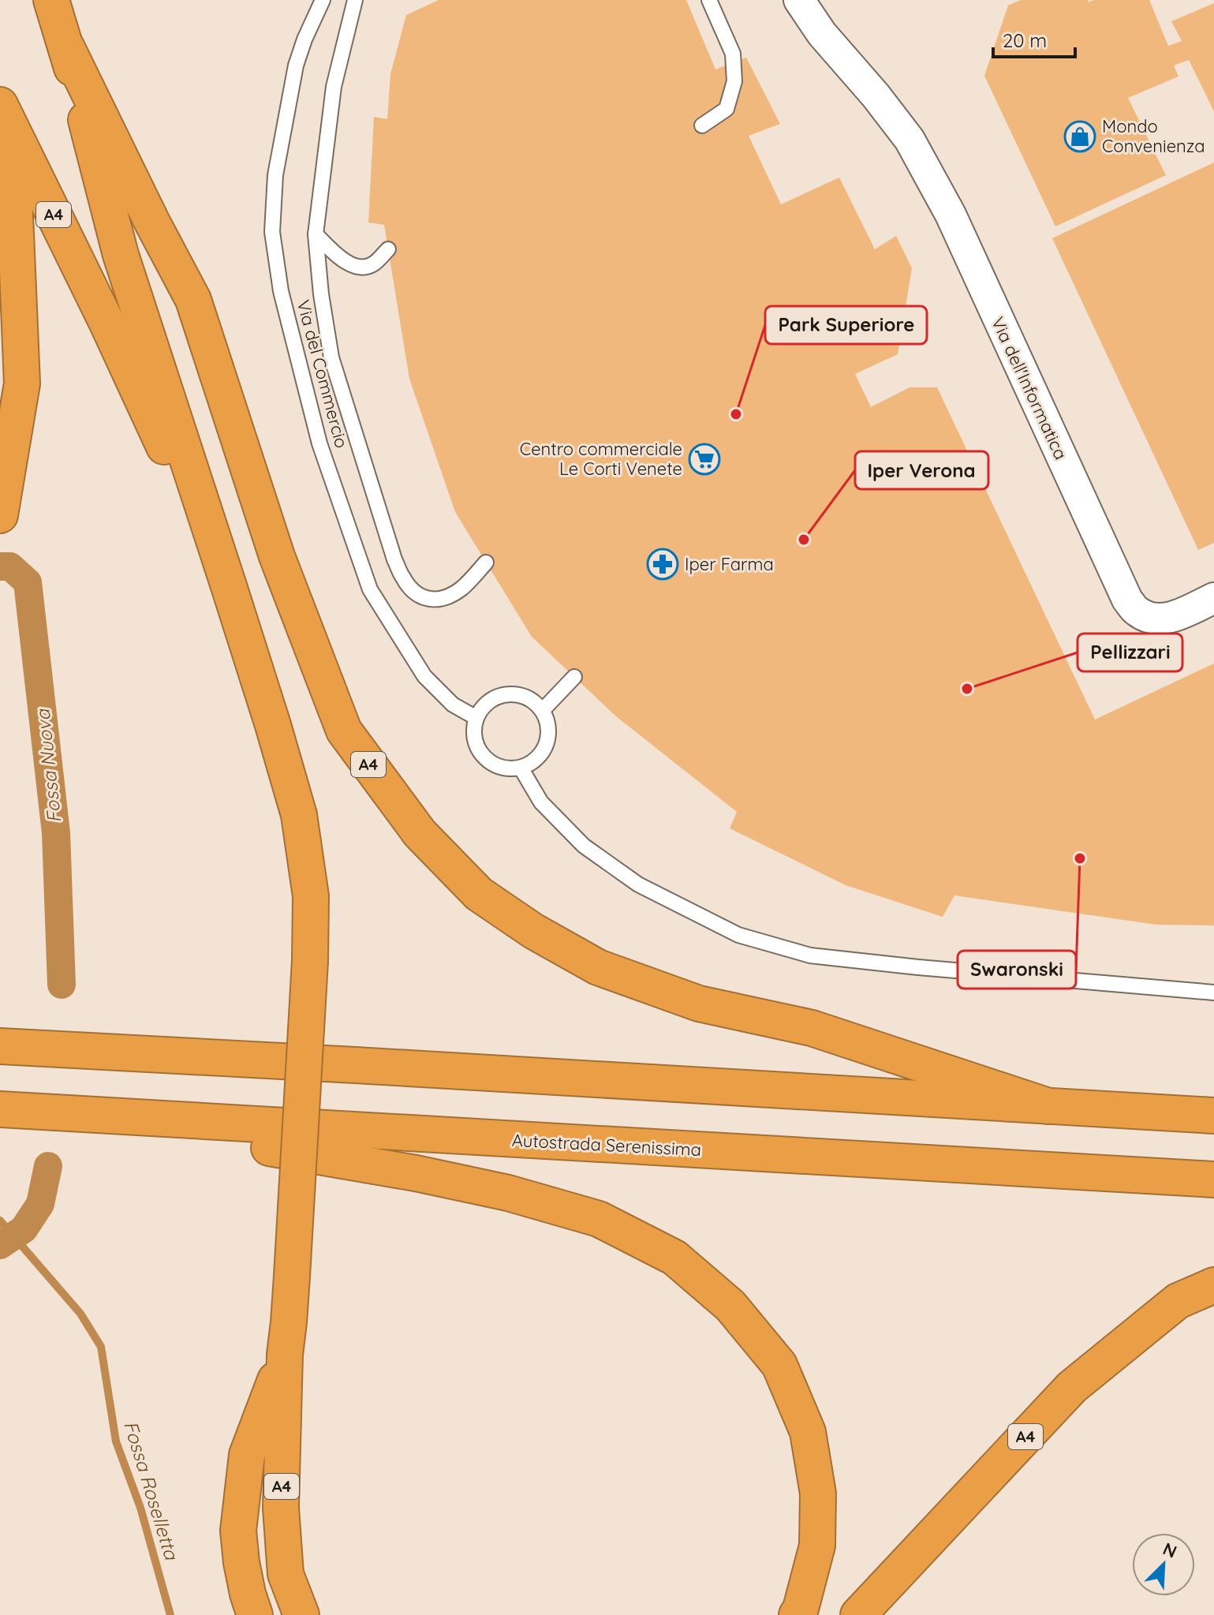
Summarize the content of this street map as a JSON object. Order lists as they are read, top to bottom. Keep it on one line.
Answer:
{"streets":{"highway":["A4","Autostrada Serenissima"],"street":["Via dell'Informatica"],"lane":["Via del Commercio"]},"water":["Fossa Nuova","Fossa Roselletta"],"places":{"shop":["Mondo Convenienza"],"other":["Park Superiore","Iper Verona","Pellizzari","Swaronski"],"supermarket":["Centro commerciale Le Corti Venete"],"pharmacy":["Iper Farma"]},"scale_bar":"20 m","north":"top right"}
